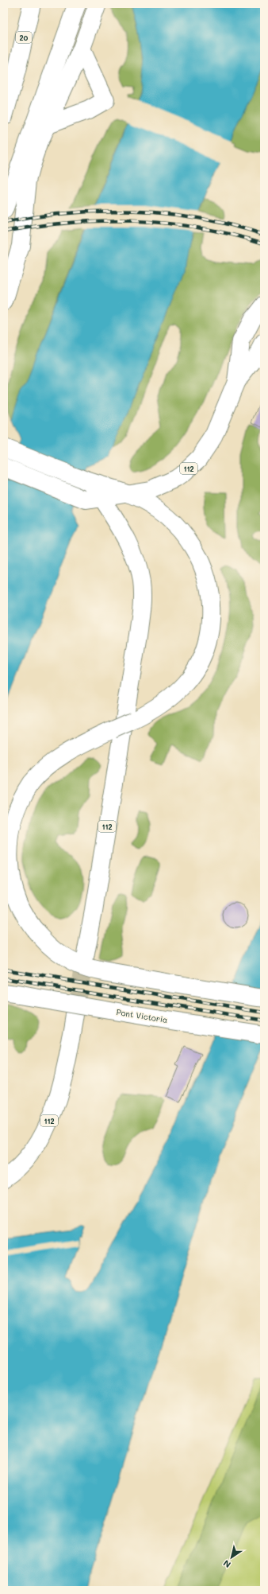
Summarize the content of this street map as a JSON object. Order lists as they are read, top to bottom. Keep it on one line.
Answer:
{"streets":{"main road":["20","112","Pont Victoria"]},"north":"bottom left"}
